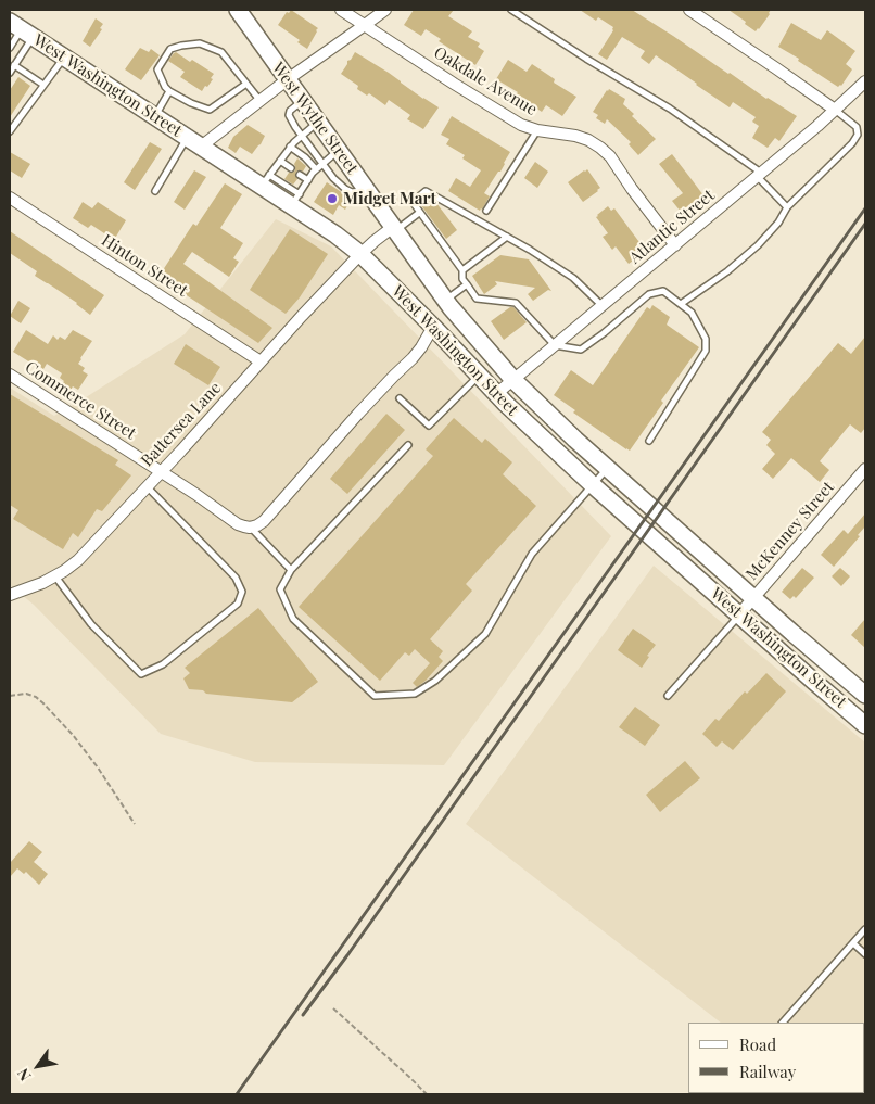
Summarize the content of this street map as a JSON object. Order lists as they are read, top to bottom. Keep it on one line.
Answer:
{"streets":{"main road":["West Washington Street","West Wythe Street"],"street":["Oakdale Avenue","Atlantic Street","Hinton Street","Commerce Street","Battersea Lane","McKenney Street"]},"crossings":[["Oakdale Avenue","Atlantic Street"],["West Washington Street","West Wythe Street"],["West Washington Street","Atlantic Street"],["West Washington Street","Battersea Lane"],["West Washington Street","McKenney Street"],["West Wythe Street","Atlantic Street"],["West Wythe Street","Battersea Lane"],["Hinton Street","Battersea Lane"],["Commerce Street","Battersea Lane"]],"places":["Midget Mart"],"legend":["Road","Railway"],"north":"bottom left"}
